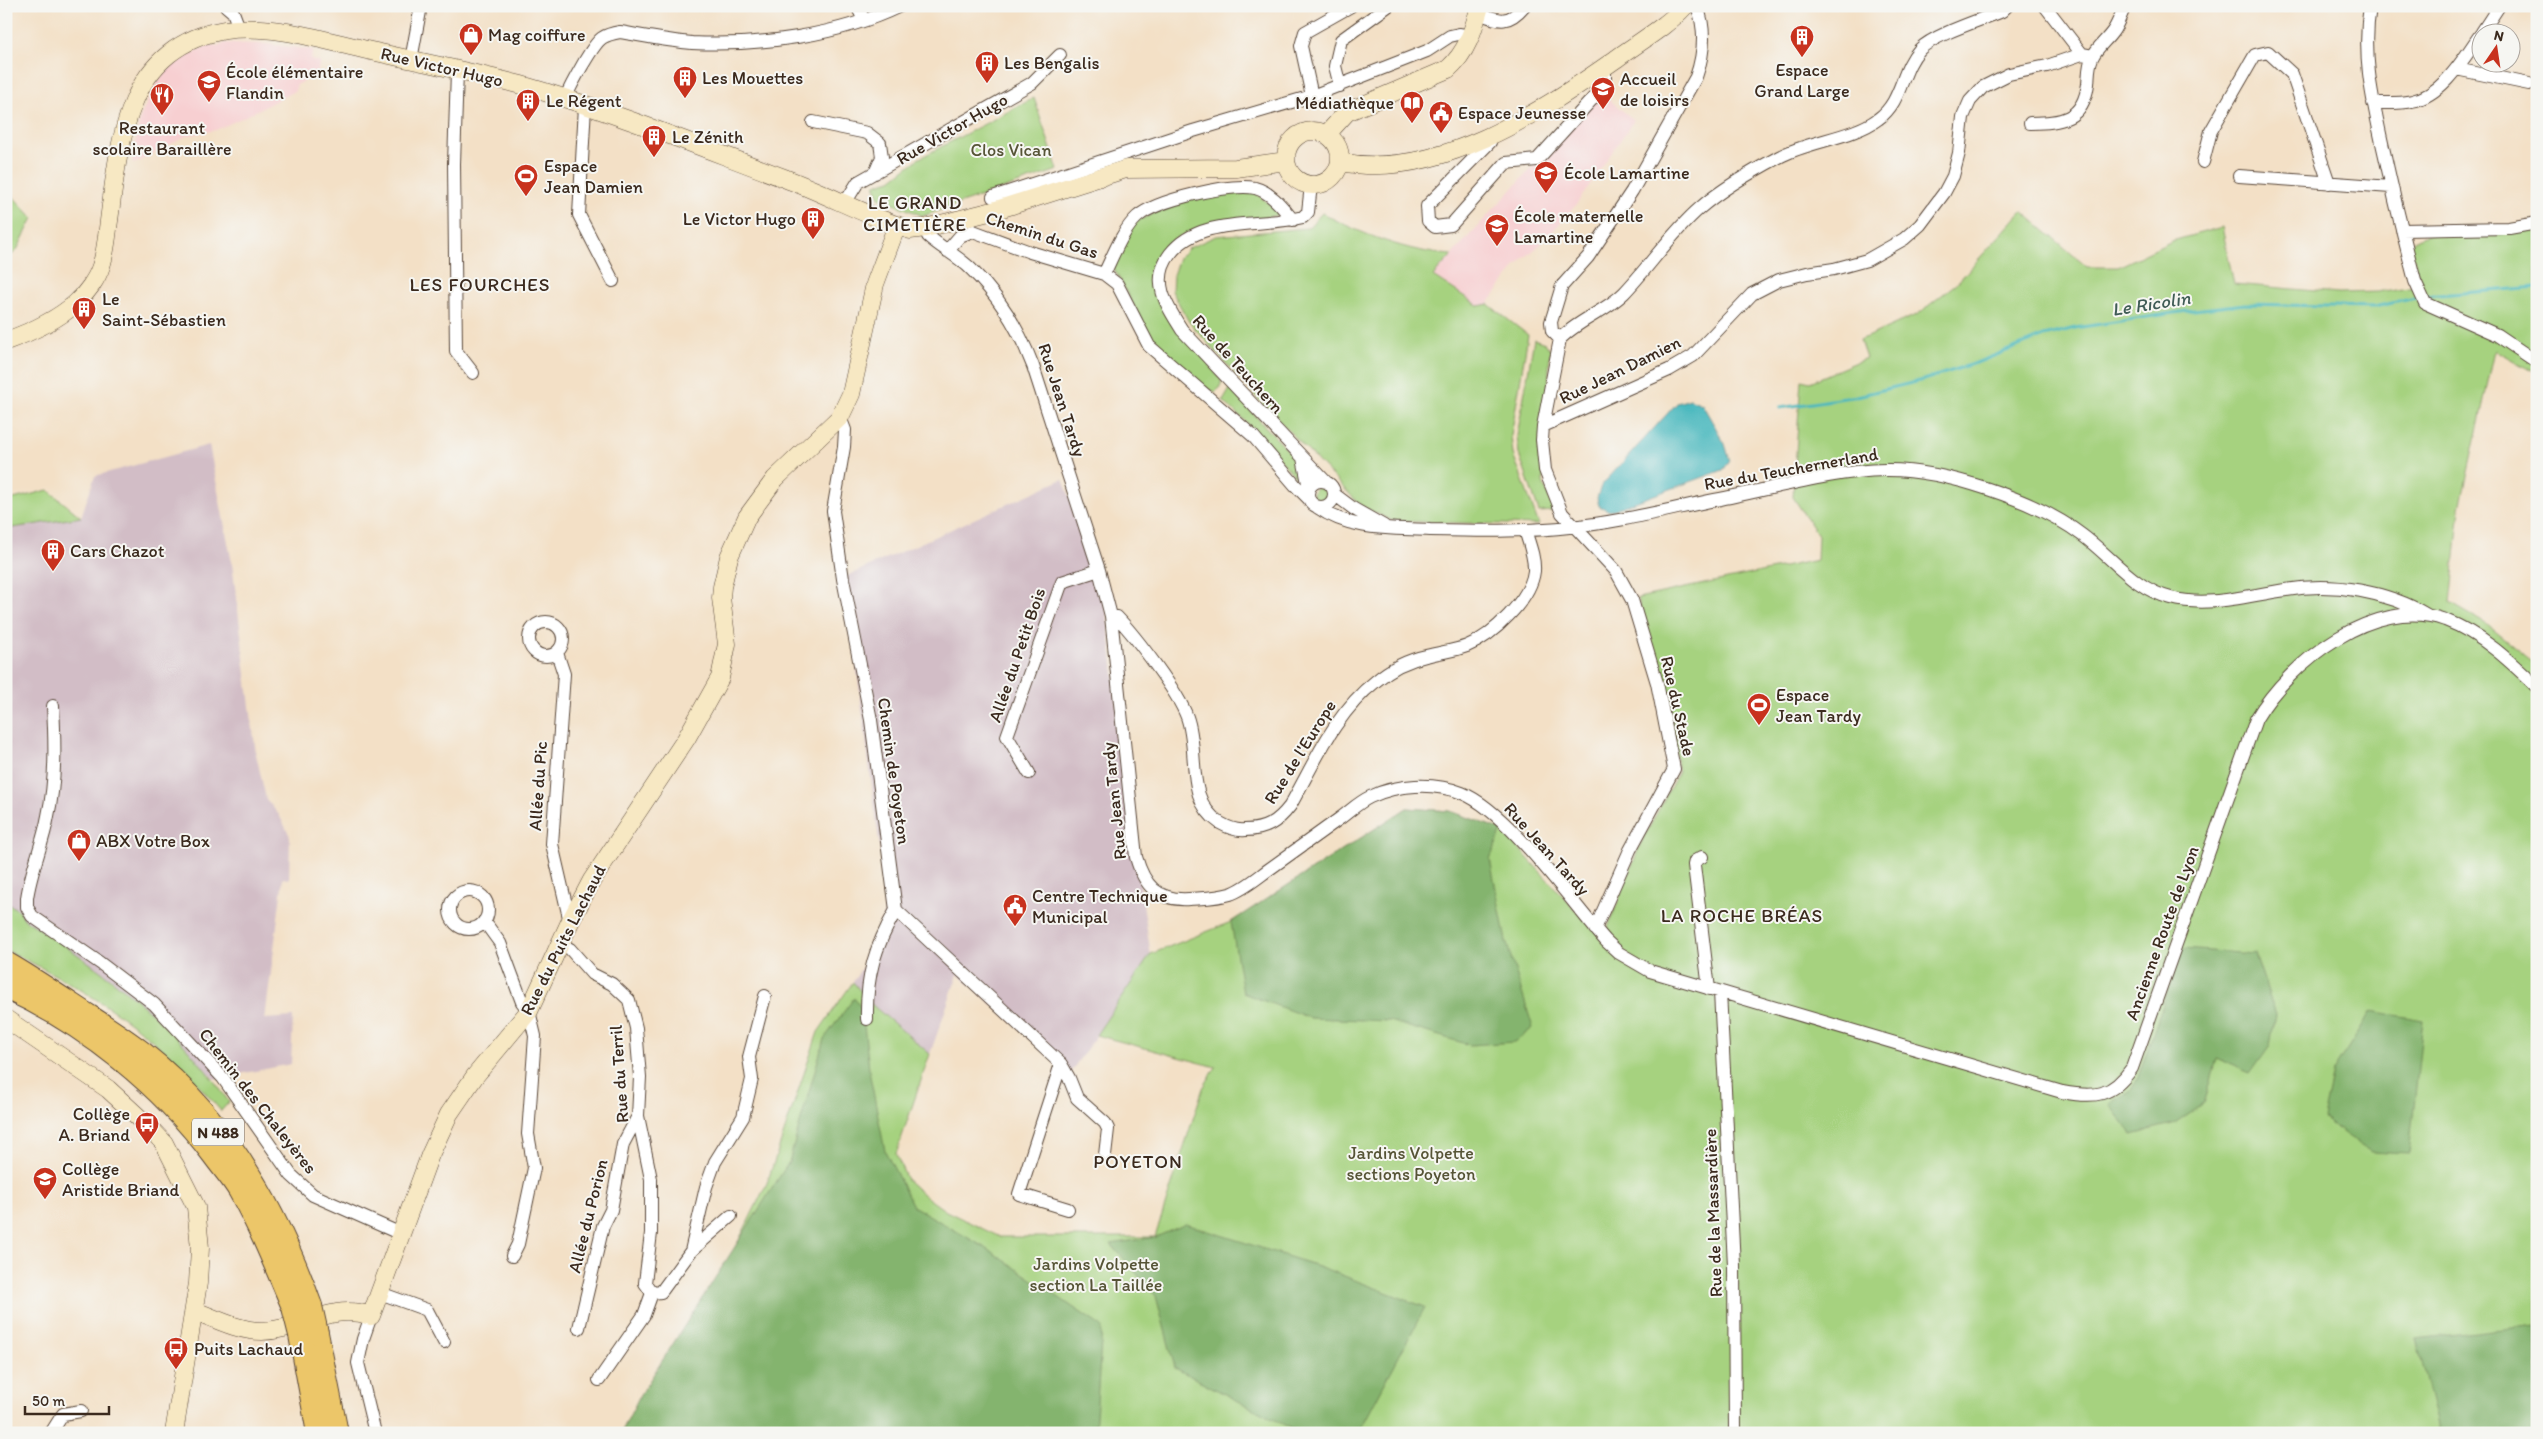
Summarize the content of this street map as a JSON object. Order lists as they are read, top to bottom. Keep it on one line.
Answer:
{"streets":{"highway":["N 488"],"street":["Rue Victor Hugo","Chemin du Gas","Rue de Teuchern","Rue Jean Damien","Rue Jean Tardy","Rue du Teuchernerland","Allée du Petit Bois","Rue du Stade","Rue de l'Europe","Chemin de Poyeton","Allée du Pic","Ancienne Route de Lyon","Rue du Puits Lachaud","Rue du Terril","Chemin des Chaleyères","Rue de la Massardière","Allée du Porion"]},"crossings":[["Rue Victor Hugo","Rue Jean Tardy"],["Chemin du Gas","Rue de Teuchern"],["Chemin du Gas","Rue Jean Tardy"],["Chemin du Gas","Rue du Teuchernerland"],["Rue Jean Damien","Rue du Stade"],["Rue Jean Tardy","Allée du Petit Bois"],["Rue Jean Tardy","Rue du Stade"],["Rue Jean Tardy","Rue de l'Europe"],["Rue Jean Tardy","Ancienne Route de Lyon"],["Rue Jean Tardy","Rue de la Massardière"],["Rue du Teuchernerland","Rue du Stade"],["Rue du Teuchernerland","Rue de l'Europe"],["Rue du Teuchernerland","Ancienne Route de Lyon"],["Chemin de Poyeton","Rue du Puits Lachaud"],["Allée du Pic","Rue du Puits Lachaud"],["Ancienne Route de Lyon","Rue de la Massardière"],["Rue du Puits Lachaud","Rue du Terril"],["Rue du Puits Lachaud","Chemin des Chaleyères"],["Rue du Terril","Allée du Porion"]],"districts":["LE GRAND CIMETIÈRE","LES FOURCHES","LA ROCHE BRÉAS","POYETON"],"water":["Le Ricolin"],"parks":["Clos Vican","Jardins Volpette sections Poyeton","Jardins Volpette section La Taillée"],"places":{"shop":["Mag coiffure","ABX Votre Box"],"building":["Espace Grand Large","Les Bengalis","Les Mouettes","Le Régent","Le Zénith","Le Victor Hugo","Le Saint-Sébastien","Cars Chazot"],"school or university":["École élémentaire Flandin","Accueil de loisirs","École Lamartine","École maternelle Lamartine","Collège Aristide Briand"],"restaurant":["Restaurant scolaire Baraillère"],"library":["Médiathèque"],"public building":["Espace Jeunesse","Centre Technique Municipal"],"sports":["Espace Jean Damien","Espace Jean Tardy"],"bus stop":["Collège A. Briand","Puits Lachaud"]},"scale_bar":"50 m","north":"top"}
